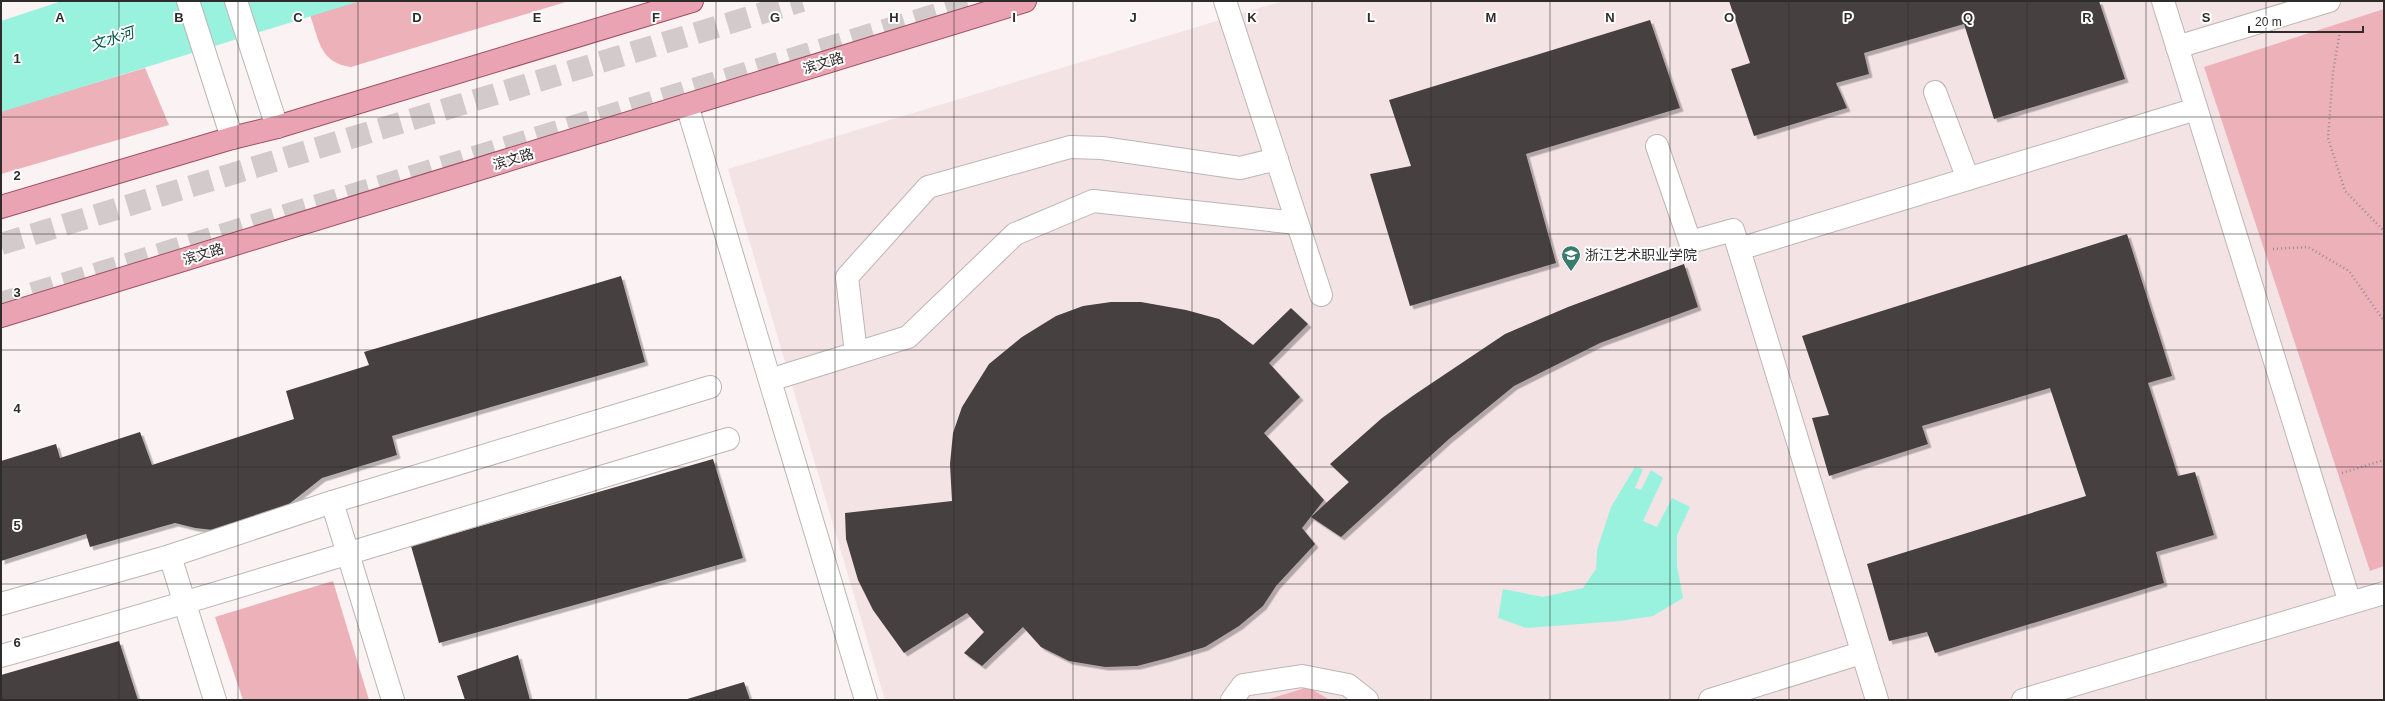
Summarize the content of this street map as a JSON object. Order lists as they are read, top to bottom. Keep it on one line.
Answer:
{"streets":{"main road":["滨文路"]},"water":["文水河"],"places":{"school or university":["浙江艺术职业学院"]},"scale_bar":"20 m","grid":{"columns":["A","B","C","D","E","F","G","H","I","J","K","L","M","N","O","P","Q","R","S"],"rows":["1","2","3","4","5","6"]}}
